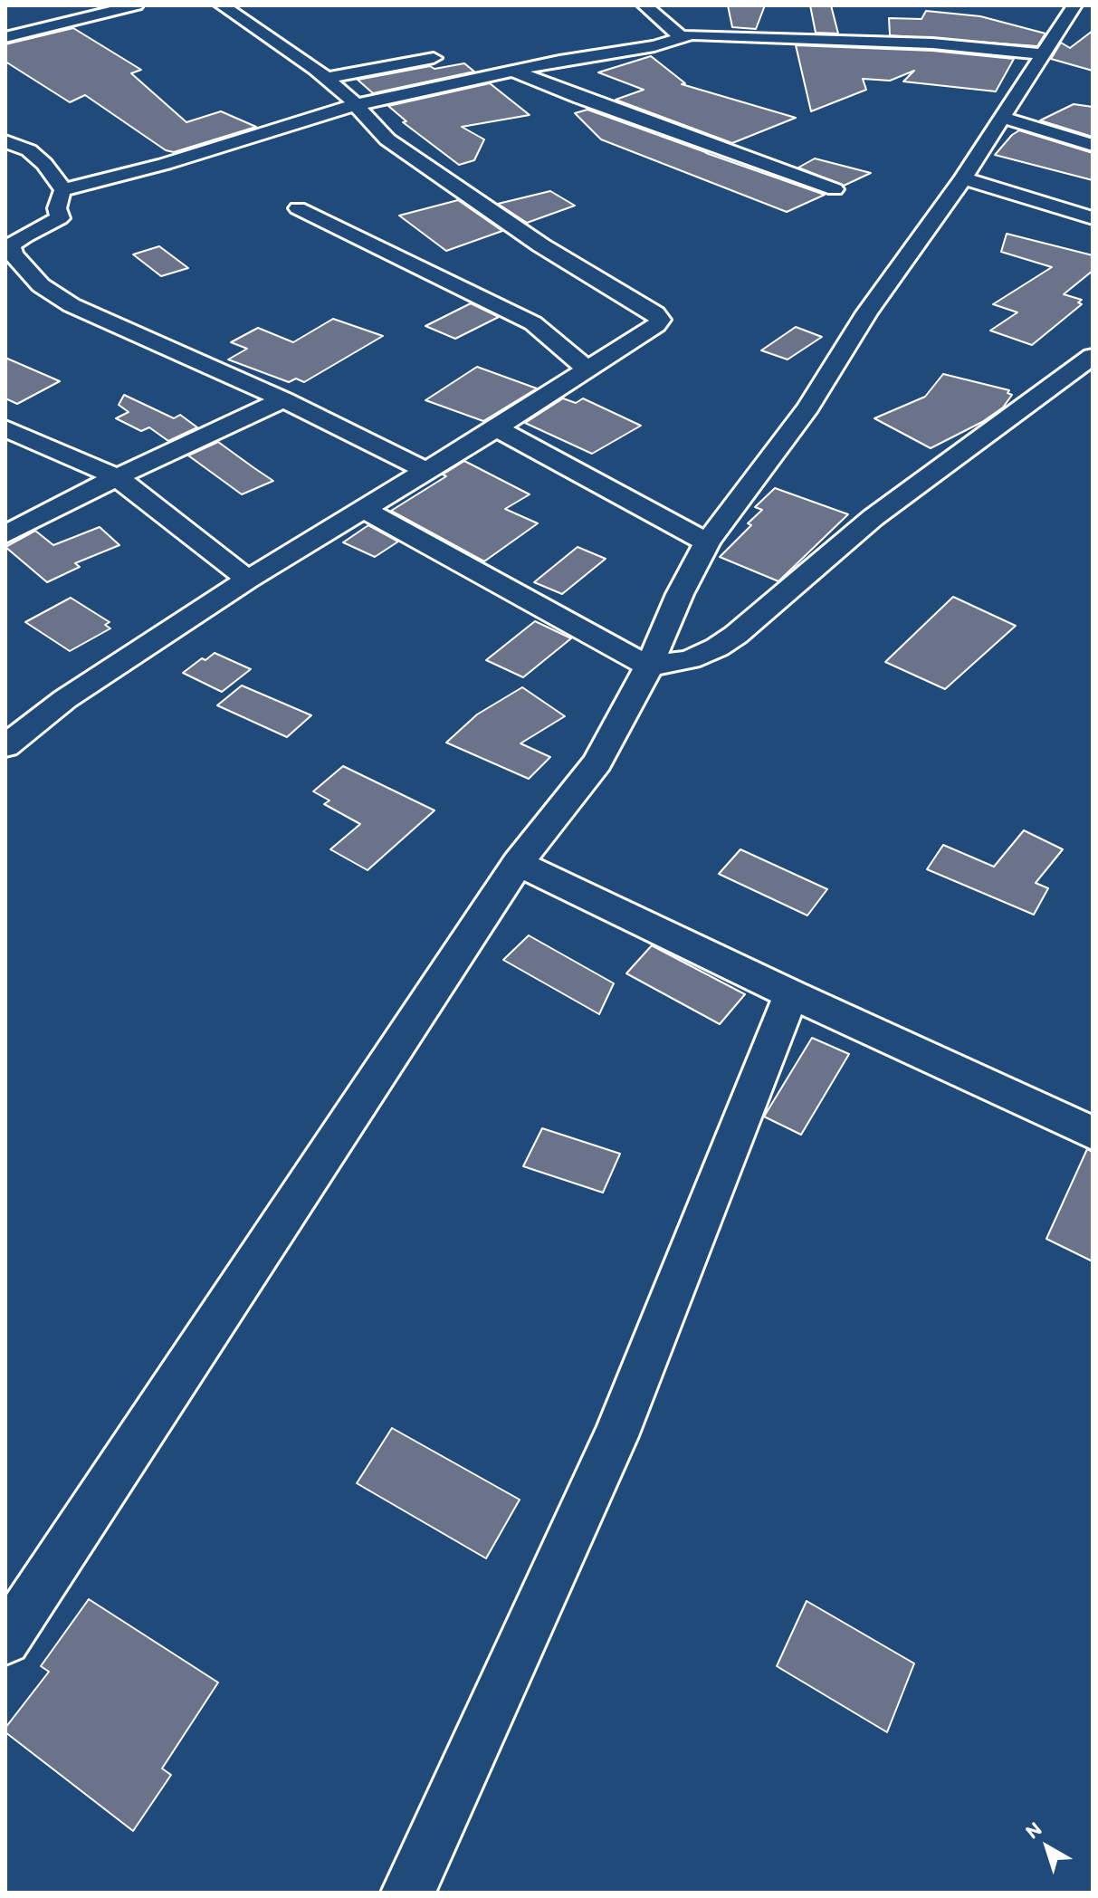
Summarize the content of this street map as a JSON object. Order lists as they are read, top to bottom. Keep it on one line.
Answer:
{"north":"top left"}
